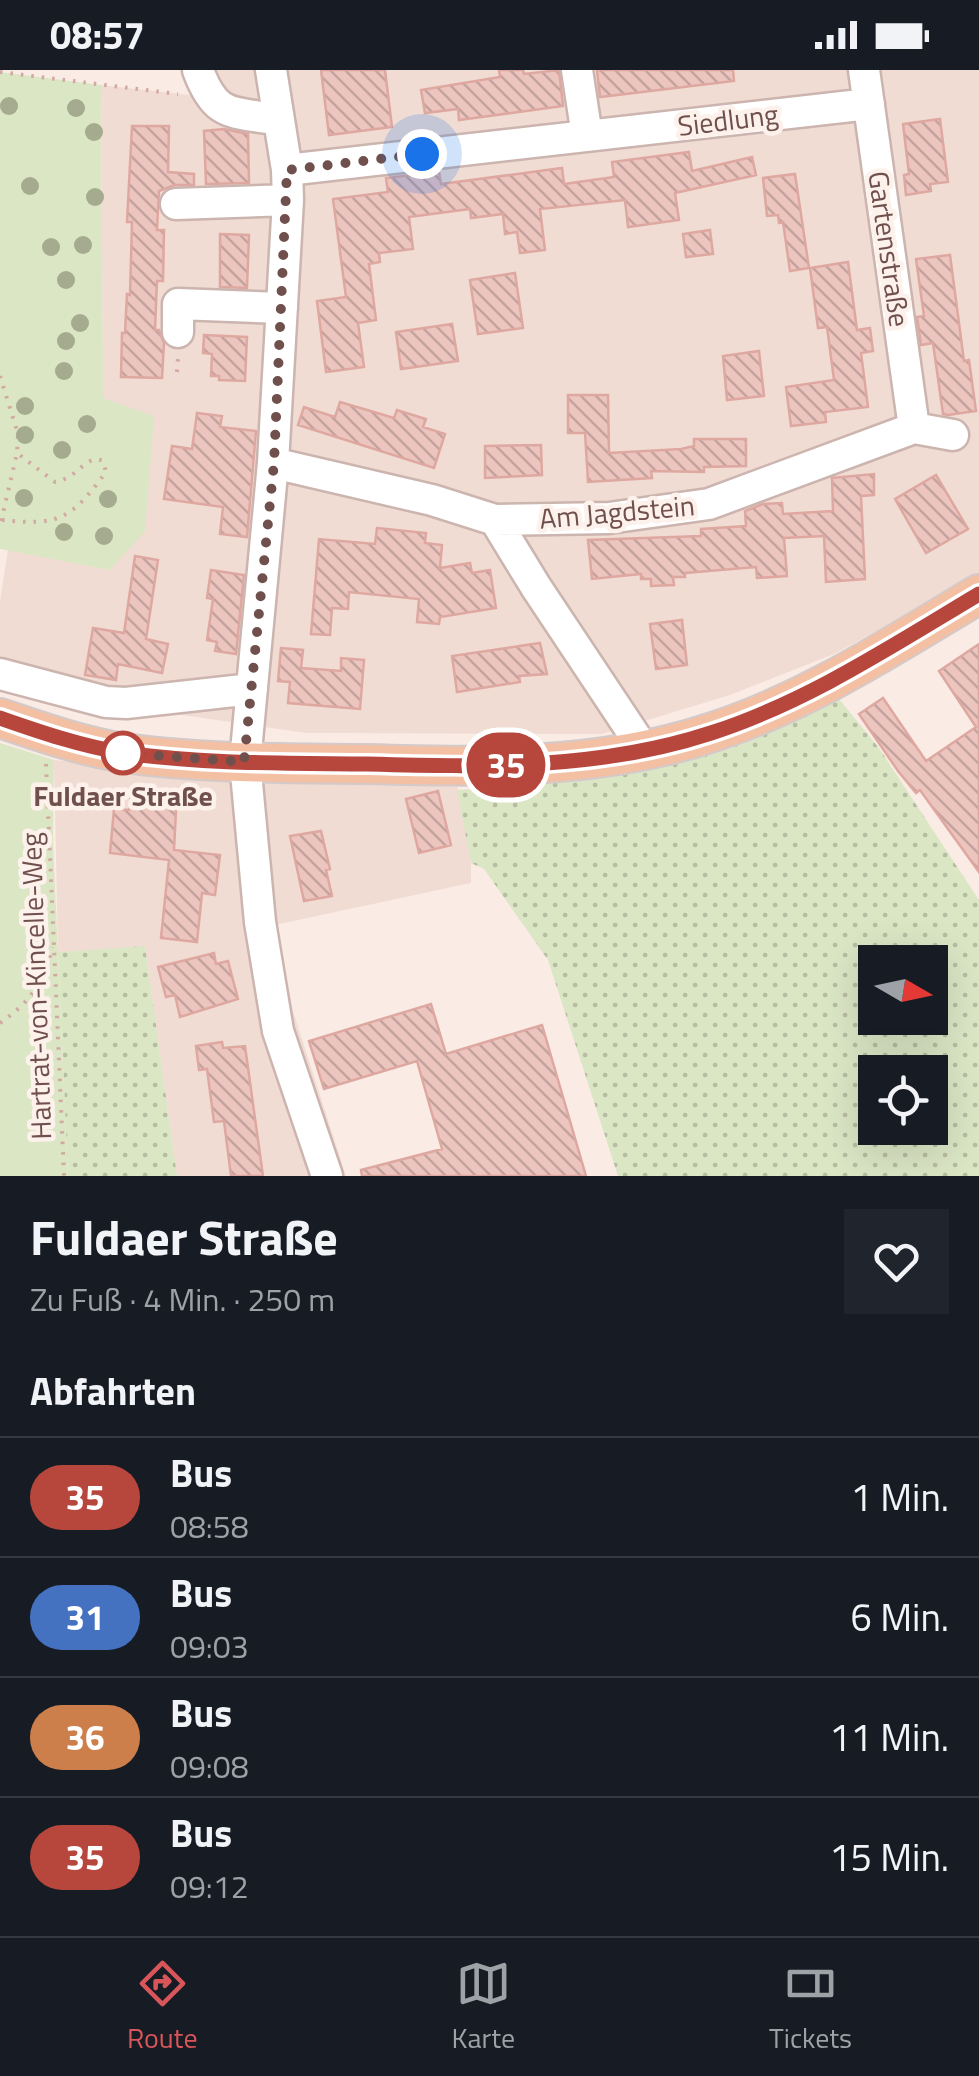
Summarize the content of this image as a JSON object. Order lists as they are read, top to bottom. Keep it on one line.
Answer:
{"streets":{"street":["Siedlung","Gartenstraße","Am Jagdstein"],"path":["Hartrat-von-Kincelle-Weg"]},"crossings":[["Siedlung","Gartenstraße"],["Gartenstraße","Am Jagdstein"]],"places":["Fuldaer Straße"],"lines":["bus line 35"],"north":"right","page":{"status":"08:57","on_map":"35","heading":[["Fuldaer Straße","Zu Fuß · 4 Min. · 250 m"],"Abfahrten"],"list":[{"mark":"35","name":"Bus","note":"08:58","value":"1 Min."},{"mark":"31","name":"Bus","note":"09:03","value":"6 Min."},{"mark":"36","name":"Bus","note":"09:08","value":"11 Min."},{"mark":"35","name":"Bus","note":"09:12","value":"15 Min."}],"tabs":["Route","Karte","Tickets"]}}
